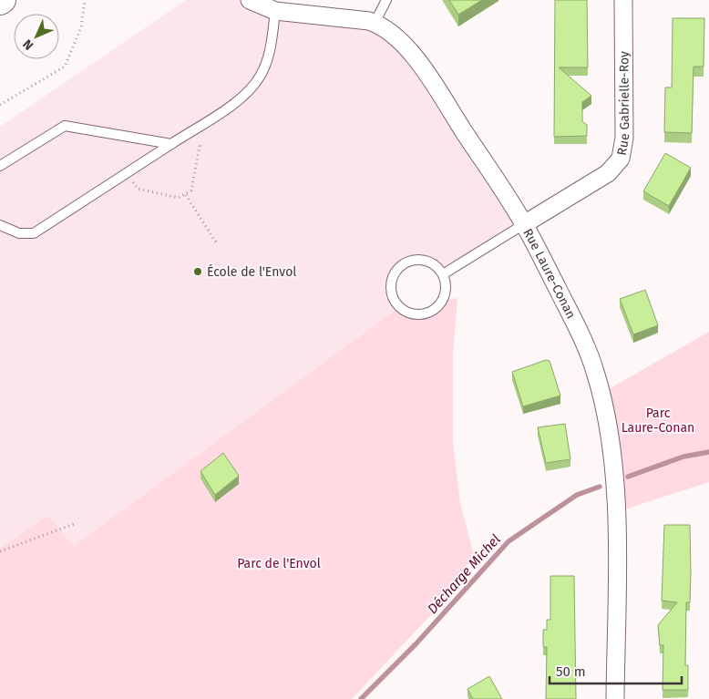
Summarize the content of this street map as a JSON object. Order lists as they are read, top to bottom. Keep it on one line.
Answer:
{"streets":{"street":["Rue Gabrielle-Roy","Rue Laure-Conan"]},"crossings":[["Rue Gabrielle-Roy","Rue Laure-Conan"]],"water":["Décharge Michel"],"parks":["Parc Laure-Conan","Parc de l'Envol"],"places":["École de l'Envol"],"scale_bar":"50 m","north":"bottom left"}
